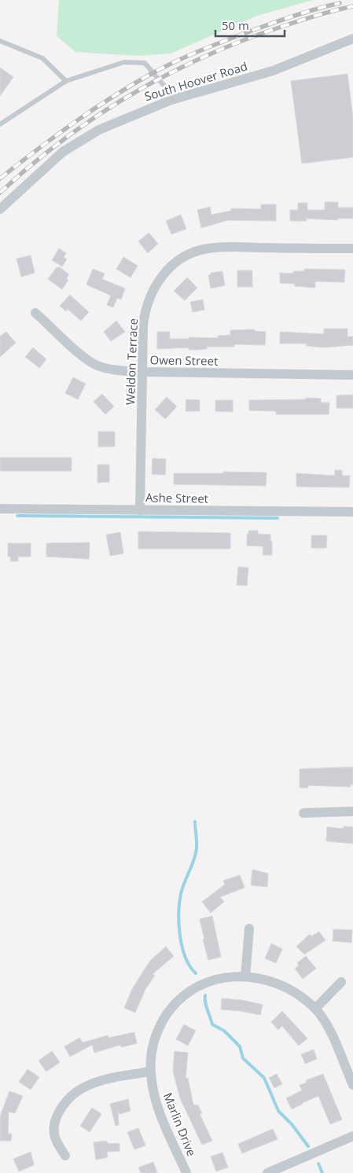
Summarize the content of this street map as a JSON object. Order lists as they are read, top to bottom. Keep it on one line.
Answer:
{"streets":{"street":["South Hoover Road","Owen Street","Weldon Terrace","Ashe Street","Marlin Drive"]},"crossings":[["Owen Street","Weldon Terrace"],["Weldon Terrace","Ashe Street"]],"scale_bar":"50 m"}
